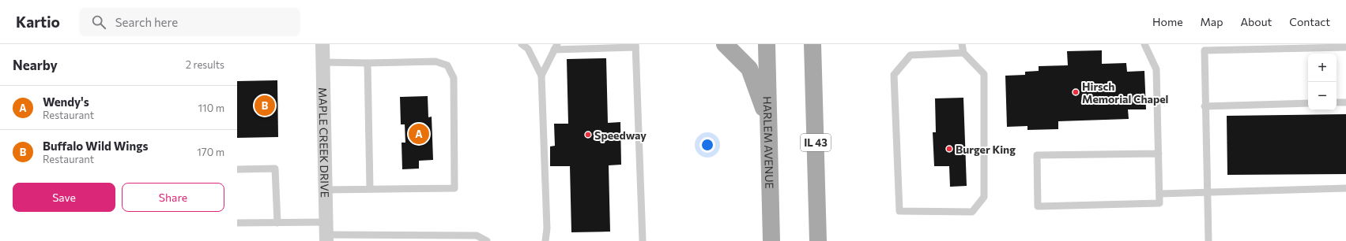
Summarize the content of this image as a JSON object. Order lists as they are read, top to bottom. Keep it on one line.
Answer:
{"streets":{"main road":["HARLEM AVENUE","IL 43"],"street":["MAPLE CREEK DRIVE"]},"places":["Hirsch Memorial Chapel","Speedway","Burger King"],"page":{"header":"Kartio","search":"Search here","nav":["Home","Map","About","Contact"],"heading":["Nearby","2 results"],"map_buttons":["+","−"],"list":[{"mark":"A","name":"Wendy's","note":"Restaurant","value":"110 m"},{"mark":"B","name":"Buffalo Wild Wings","note":"Restaurant","value":"170 m"}],"pins":["B","A"],"buttons":["Save","Share"]}}
